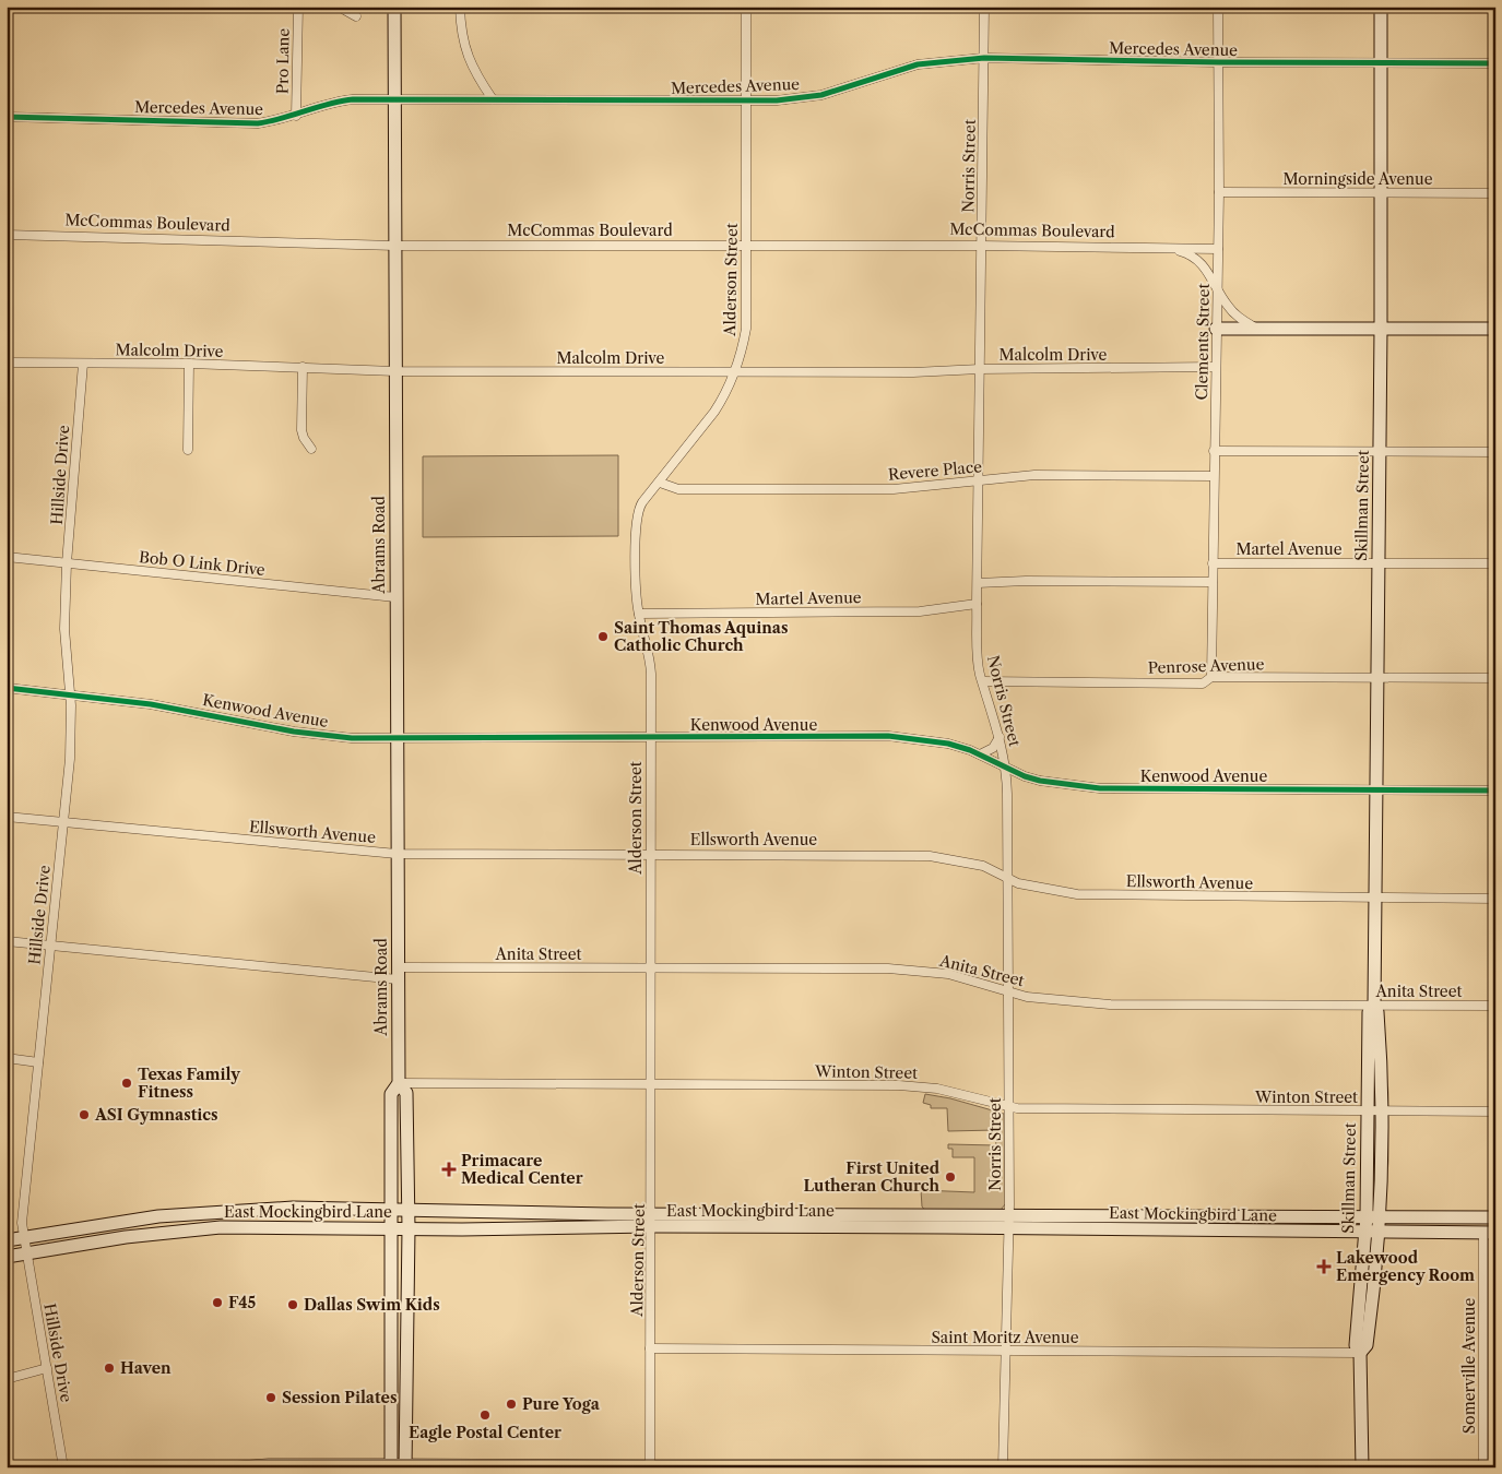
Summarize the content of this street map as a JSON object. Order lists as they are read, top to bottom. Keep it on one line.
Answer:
{"streets":{"main road":["Skillman Street","Abrams Road","East Mockingbird Lane"],"street":["Mercedes Avenue","Pro Lane","Norris Street","Morningside Avenue","McCommas Boulevard","Alderson Street","Clements Street","Malcolm Drive","Revere Place","Hillside Drive","Martel Avenue","Bob O Link Drive","Penrose Avenue","Kenwood Avenue","Ellsworth Avenue","Anita Street","Winton Street","Saint Moritz Avenue","Somerville Avenue"]},"crossings":[["Mercedes Avenue","Pro Lane"],["Mercedes Avenue","Norris Street"],["Mercedes Avenue","Alderson Street"],["Mercedes Avenue","Clements Street"],["Mercedes Avenue","Skillman Street"],["Mercedes Avenue","Abrams Road"],["Norris Street","McCommas Boulevard"],["Norris Street","Malcolm Drive"],["Norris Street","Revere Place"],["Norris Street","Martel Avenue"],["Norris Street","Penrose Avenue"],["Norris Street","Kenwood Avenue"],["Norris Street","Ellsworth Avenue"],["Norris Street","Anita Street"],["Norris Street","Winton Street"],["Norris Street","East Mockingbird Lane"],["Norris Street","Saint Moritz Avenue"],["Morningside Avenue","Clements Street"],["Morningside Avenue","Skillman Street"],["McCommas Boulevard","Alderson Street"],["McCommas Boulevard","Clements Street"],["McCommas Boulevard","Abrams Road"],["Alderson Street","Malcolm Drive"],["Alderson Street","Revere Place"],["Alderson Street","Martel Avenue"],["Alderson Street","Kenwood Avenue"],["Alderson Street","Ellsworth Avenue"],["Alderson Street","Anita Street"],["Alderson Street","Winton Street"],["Alderson Street","East Mockingbird Lane"],["Alderson Street","Saint Moritz Avenue"],["Clements Street","Malcolm Drive"],["Clements Street","Revere Place"],["Clements Street","Martel Avenue"],["Clements Street","Penrose Avenue"],["Malcolm Drive","Hillside Drive"],["Malcolm Drive","Abrams Road"],["Hillside Drive","Bob O Link Drive"],["Hillside Drive","Kenwood Avenue"],["Hillside Drive","Ellsworth Avenue"],["Hillside Drive","Anita Street"],["Hillside Drive","East Mockingbird Lane"],["Skillman Street","Martel Avenue"],["Skillman Street","Penrose Avenue"],["Skillman Street","Kenwood Avenue"],["Skillman Street","Ellsworth Avenue"],["Skillman Street","Anita Street"],["Skillman Street","Winton Street"],["Skillman Street","East Mockingbird Lane"],["Skillman Street","Saint Moritz Avenue"],["Abrams Road","Bob O Link Drive"],["Abrams Road","Kenwood Avenue"],["Abrams Road","Ellsworth Avenue"],["Abrams Road","Anita Street"],["Abrams Road","Winton Street"],["Abrams Road","East Mockingbird Lane"],["East Mockingbird Lane","Somerville Avenue"]],"places":{"other":["Saint Thomas Aquinas Catholic Church","Texas Family Fitness","ASI Gymnastics","First United Lutheran Church","F45","Dallas Swim Kids","Haven","Session Pilates","Pure Yoga","Eagle Postal Center"],"health":["Primacare Medical Center","Lakewood Emergency Room"]}}
